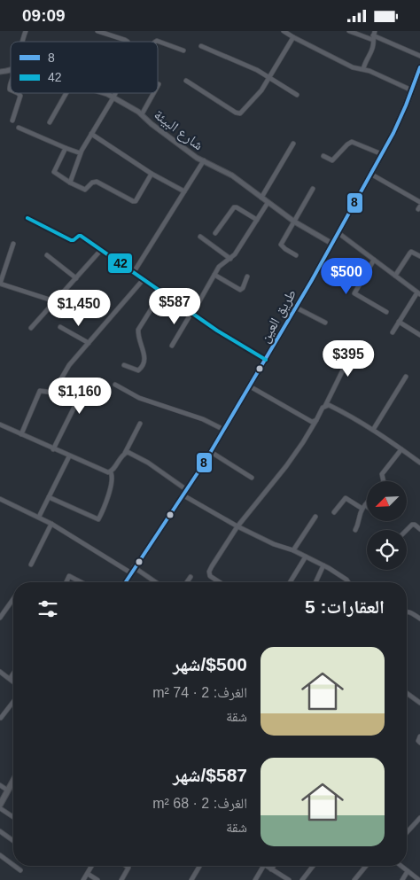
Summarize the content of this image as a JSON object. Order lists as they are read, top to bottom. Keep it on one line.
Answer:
{"streets":{"main road":["طريق العين"],"street":["شارع البيئة"]},"crossings":[["شارع البيئة","طريق العين"]],"lines":["transit line 8","transit line 42"],"legend":["8","42"],"north":"bottom left","page":{"status":"09:09","price":["$500","$587","$1,450","$395","$1,160"],"heading":"العقارات: 5","list":[{"name":"$500/شهر","note":"الغرف: 2 · 74 m² · شقة"},{"name":"$587/شهر","note":"الغرف: 2 · 68 m² · شقة"}]}}
